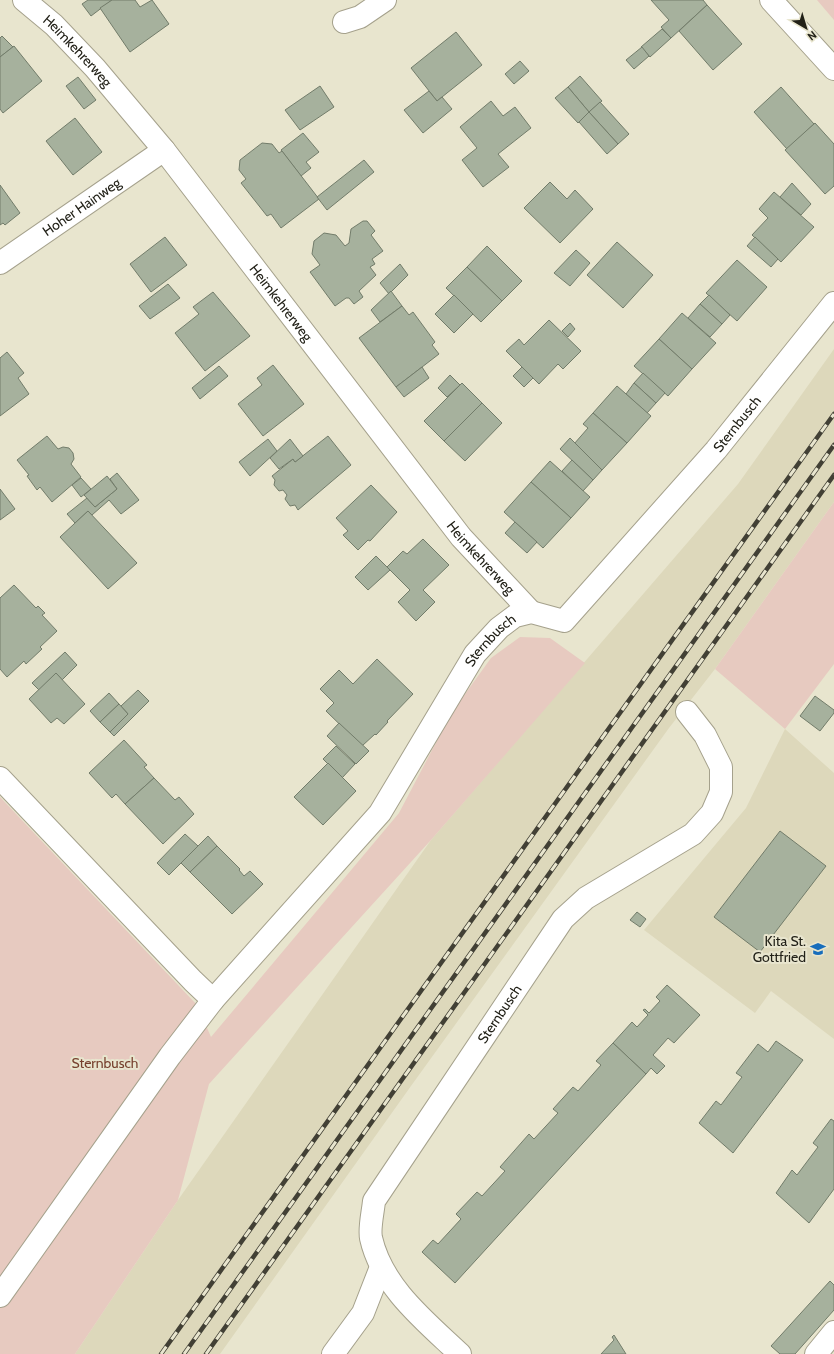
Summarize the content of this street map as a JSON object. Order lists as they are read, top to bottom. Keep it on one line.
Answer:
{"streets":{"street":["Heimkehrerweg","Hoher Hainweg","Sternbusch"]},"crossings":[["Heimkehrerweg","Hoher Hainweg"],["Heimkehrerweg","Sternbusch"]],"parks":["Sternbusch"],"places":{"school or university":["Kita St. Gottfried"]},"north":"bottom right"}
